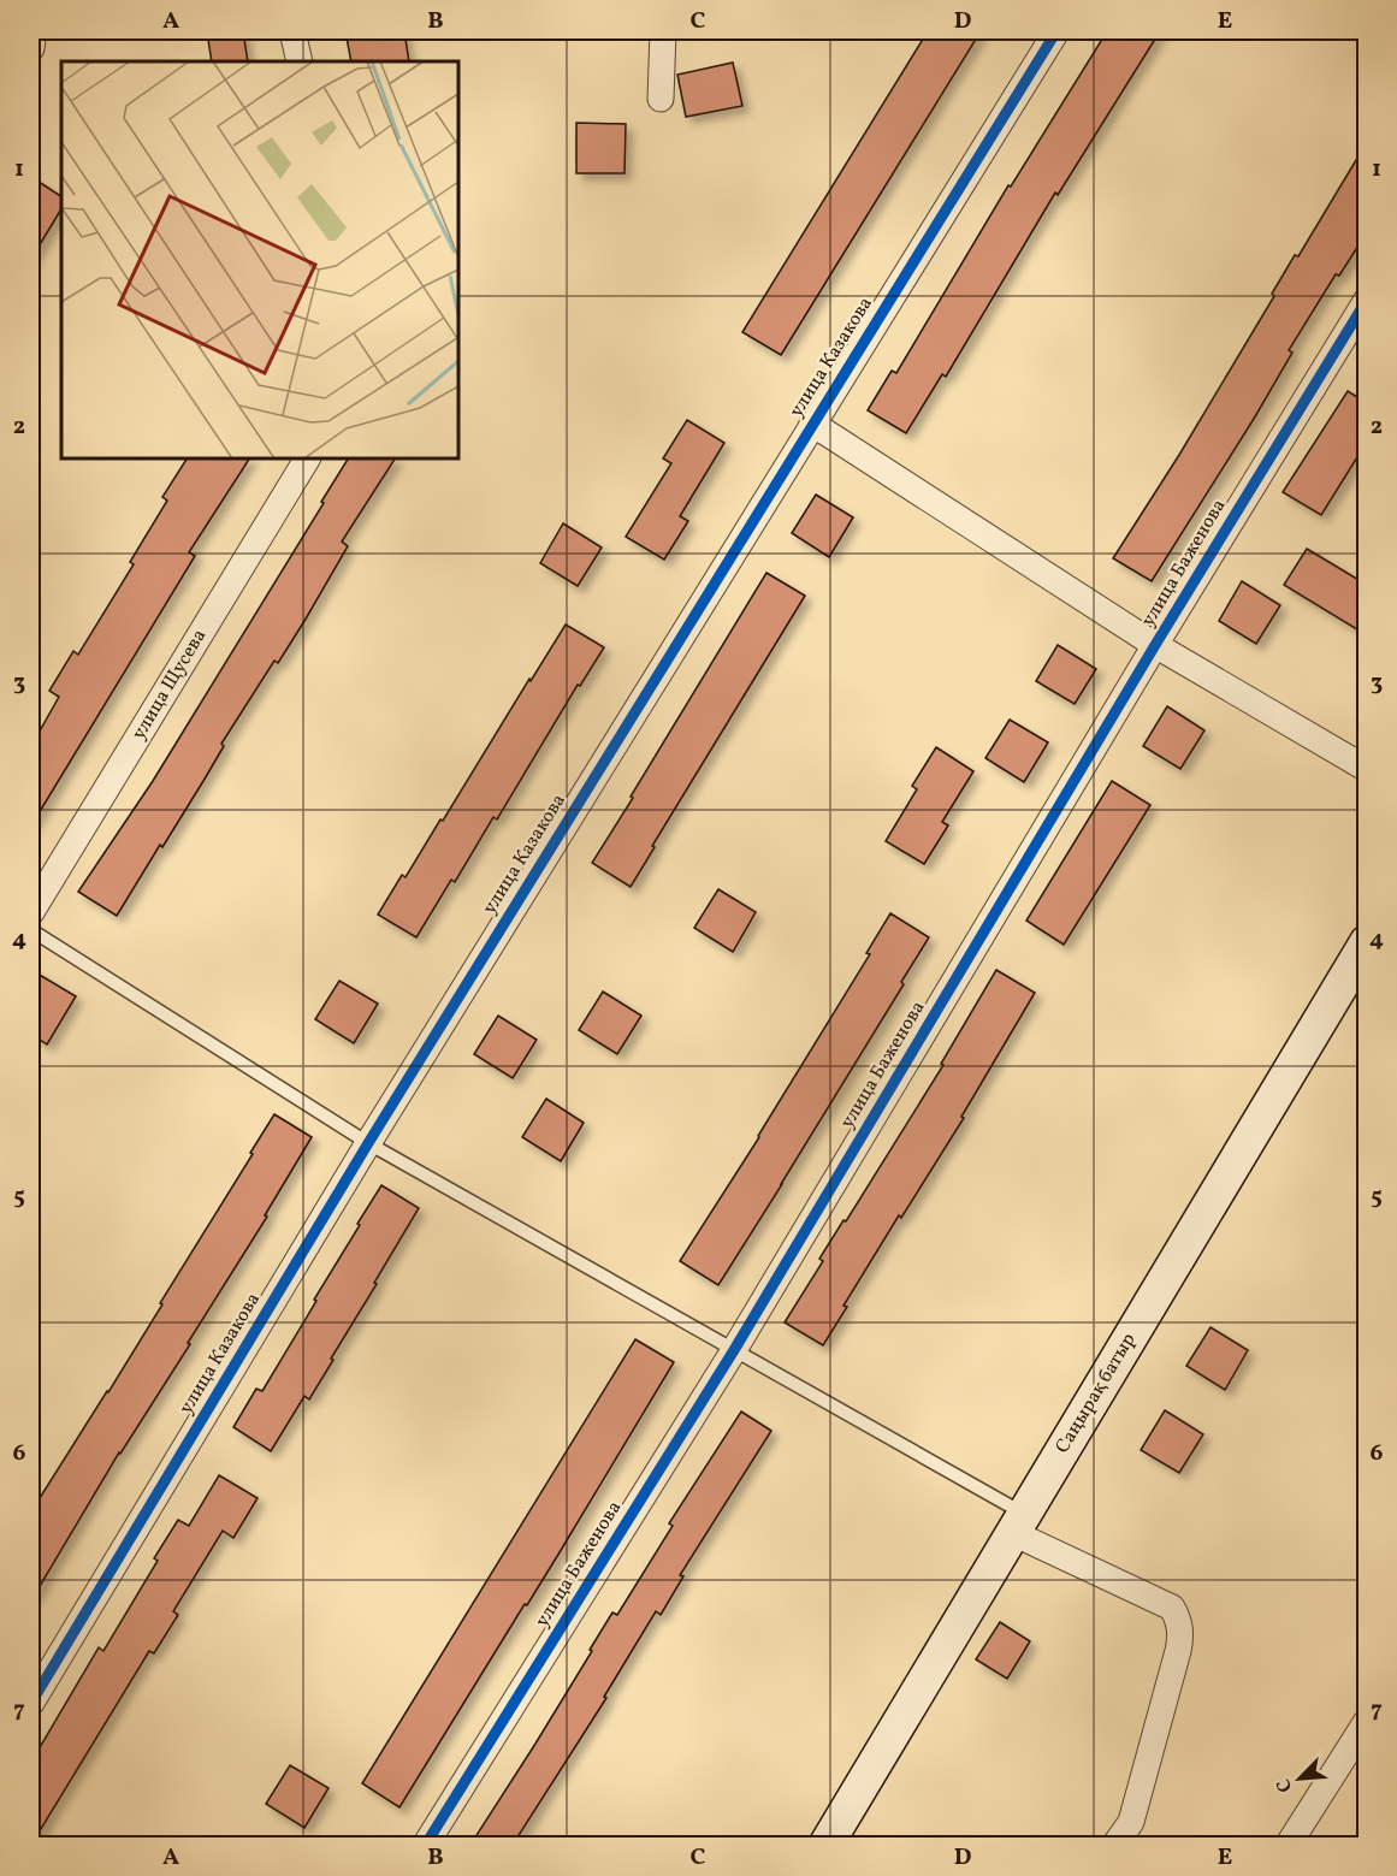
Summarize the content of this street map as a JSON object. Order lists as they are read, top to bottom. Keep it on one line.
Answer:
{"streets":{"street":["улица Казакова","улица Баженова","улица Щусева","Саңырақ батыр"]},"north":"bottom left","grid":{"columns":["A","B","C","D","E"],"rows":["1","2","3","4","5","6","7"]}}
